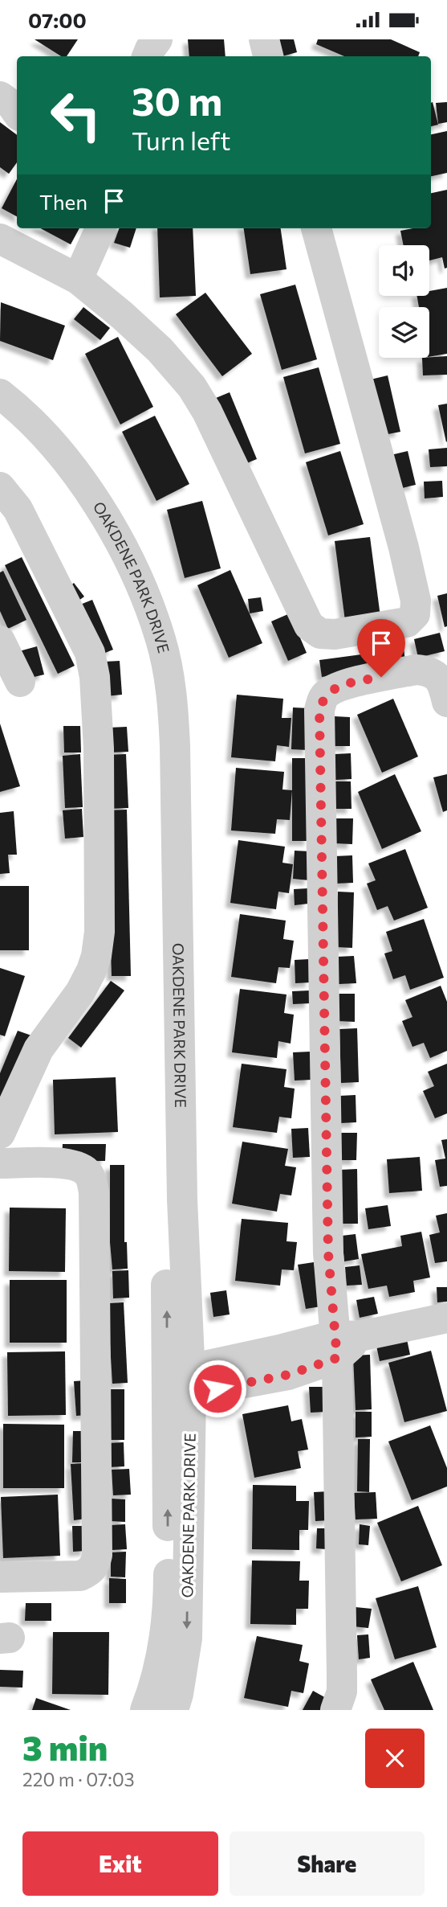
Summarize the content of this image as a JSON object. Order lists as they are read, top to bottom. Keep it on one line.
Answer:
{"streets":{"street":["OAKDENE PARK DRIVE"]},"page":{"status":"07:00","turn":["30 m","Turn left"],"then":"Then","heading":["3 min","220 m · 07:03"],"buttons":["Exit","Share"]}}
